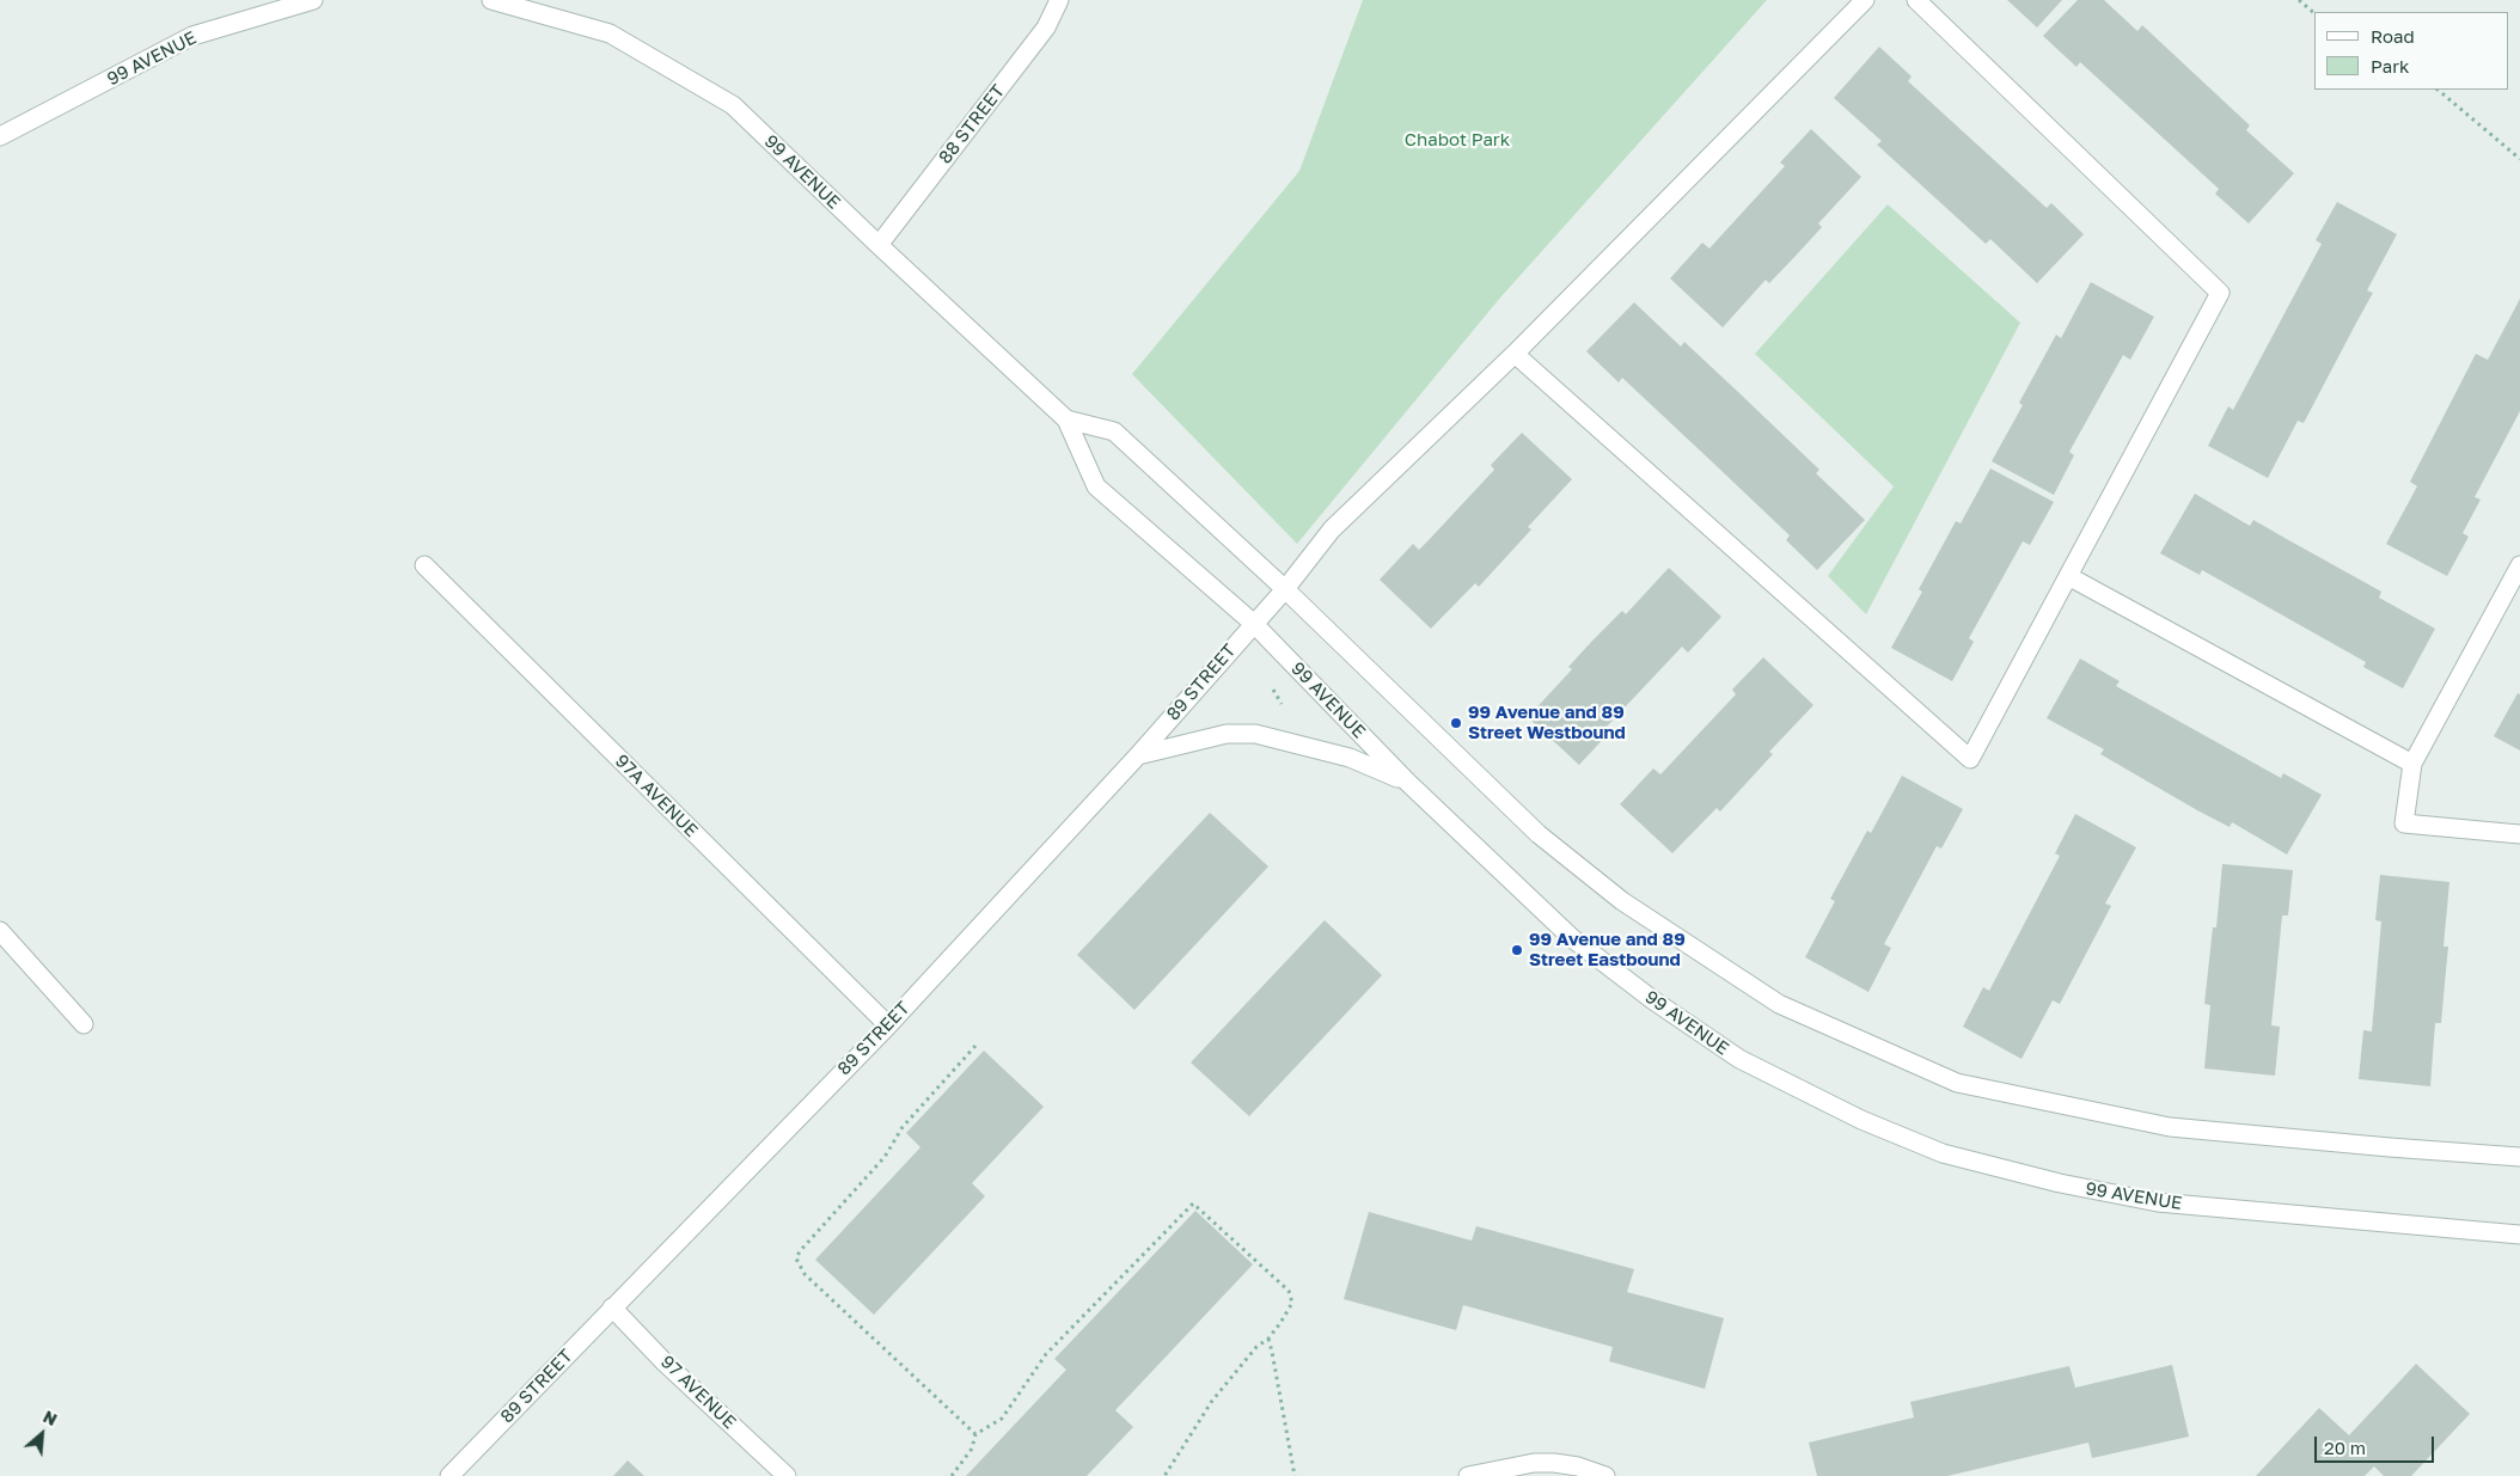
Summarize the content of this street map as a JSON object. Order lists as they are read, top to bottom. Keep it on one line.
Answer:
{"streets":{"street":["99 AVENUE","88 STREET","89 STREET","97A AVENUE","97 AVENUE"]},"crossings":[["99 AVENUE","88 STREET"],["99 AVENUE","89 STREET"],["89 STREET","97A AVENUE"],["89 STREET","97 AVENUE"]],"parks":["Chabot Park"],"places":["99 Avenue and 89 Street Westbound","99 Avenue and 89 Street Eastbound"],"legend":["Road","Park"],"scale_bar":"20 m","north":"top right"}
